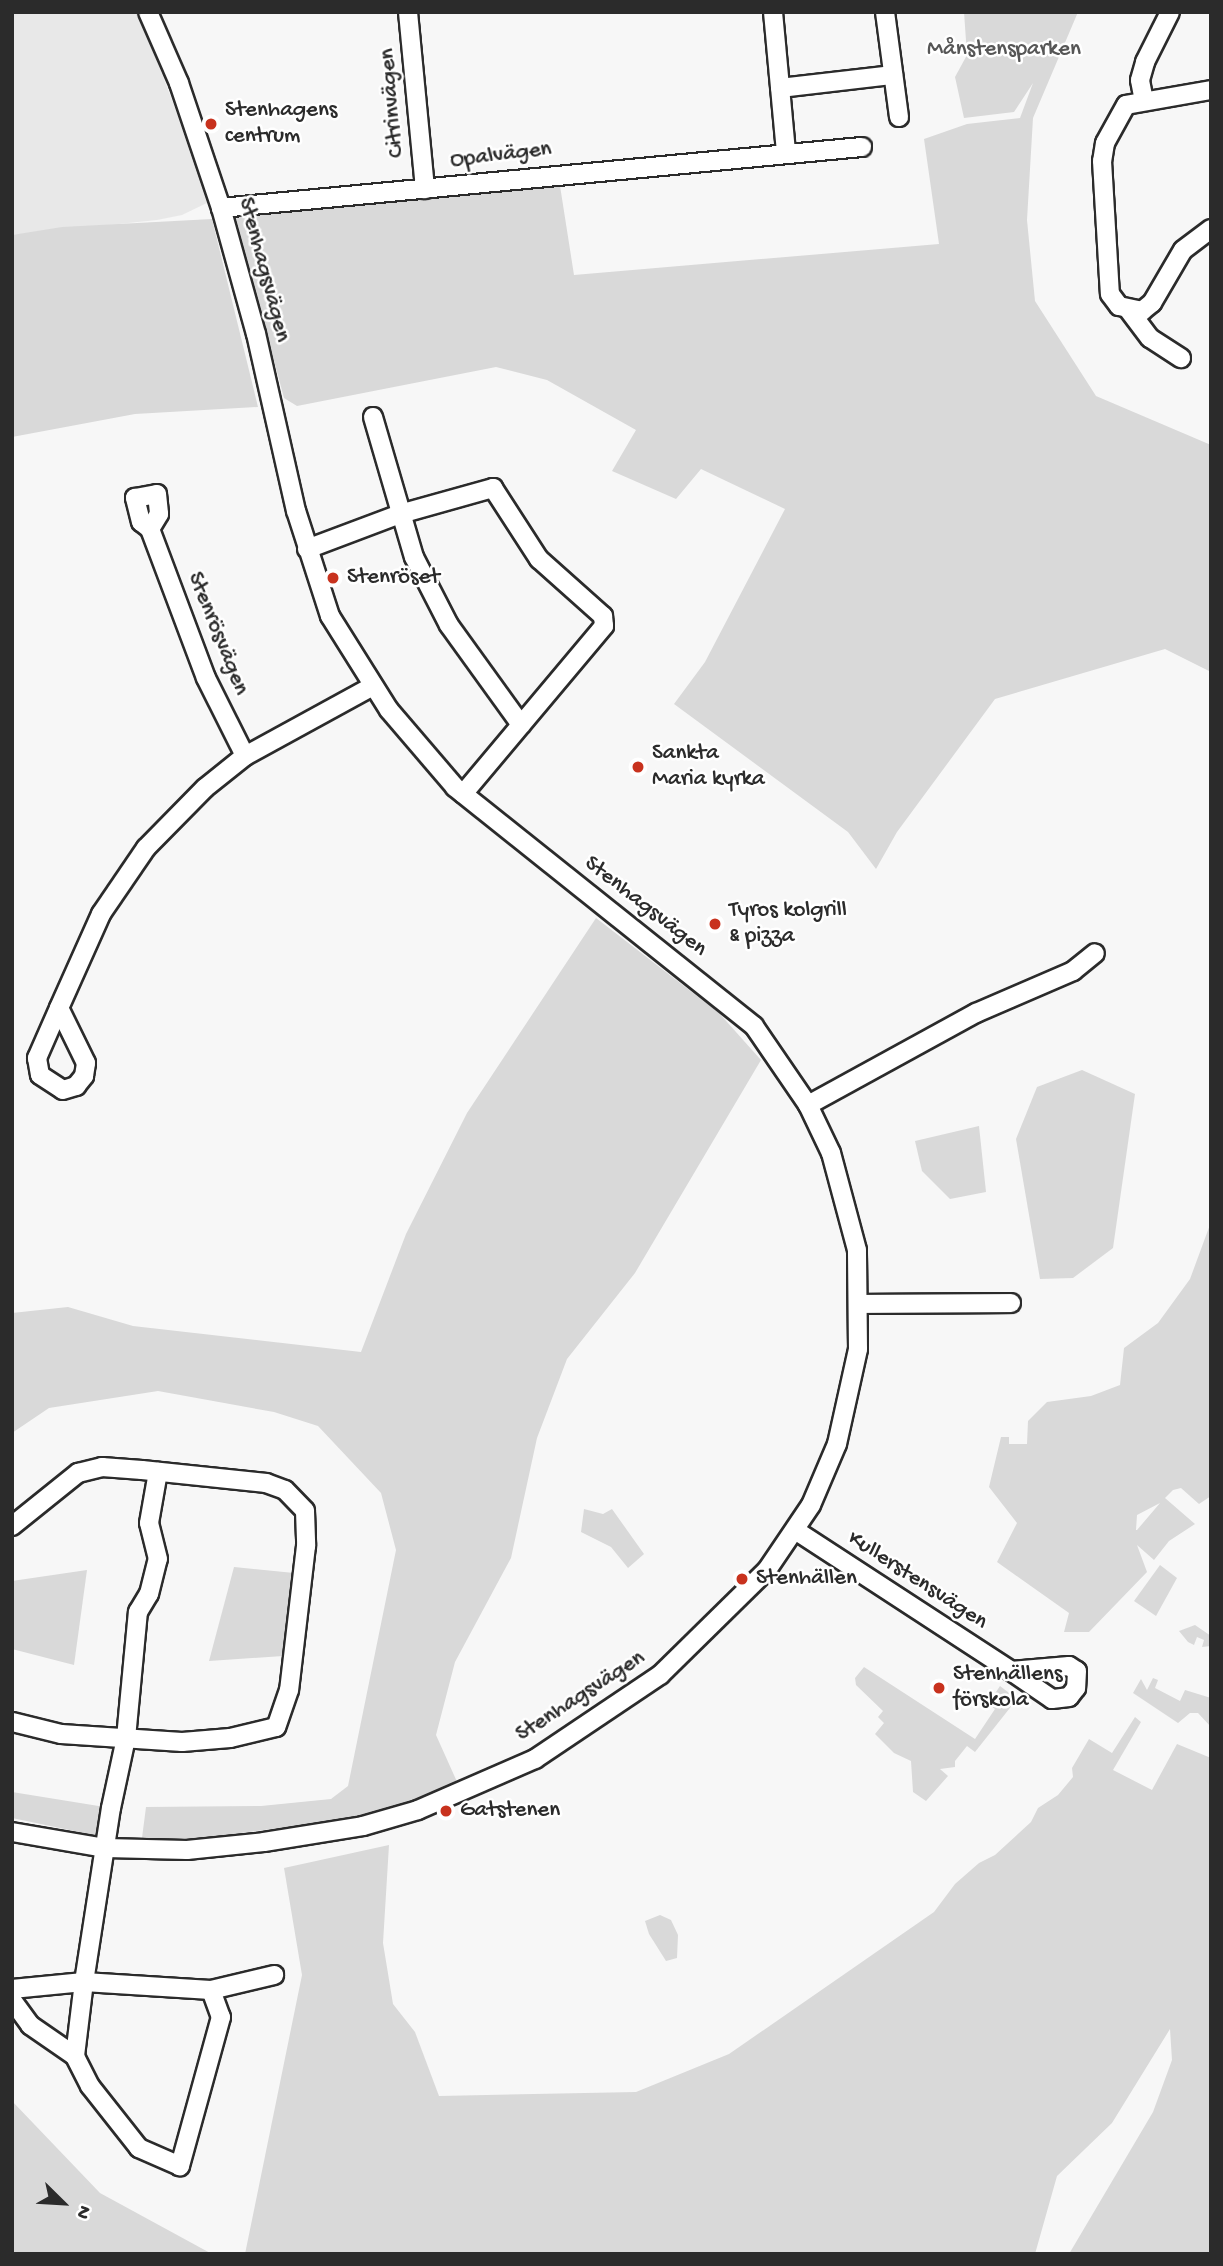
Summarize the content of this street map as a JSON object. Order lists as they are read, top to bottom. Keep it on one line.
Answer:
{"streets":{"street":["Citrinvägen","Opalvägen","Stenhagsvägen","Stenrösvägen","Kullerstensvägen"]},"crossings":[["Citrinvägen","Opalvägen"],["Opalvägen","Stenhagsvägen"],["Stenhagsvägen","Kullerstensvägen"]],"parks":["Månstensparken"],"places":["Stenhagens centrum","Stenröset","Sankta Maria kyrka","Tyros kolgrill & pizza","Stenhällen","Stenhällens förskola","Gatstenen"],"north":"bottom right"}
